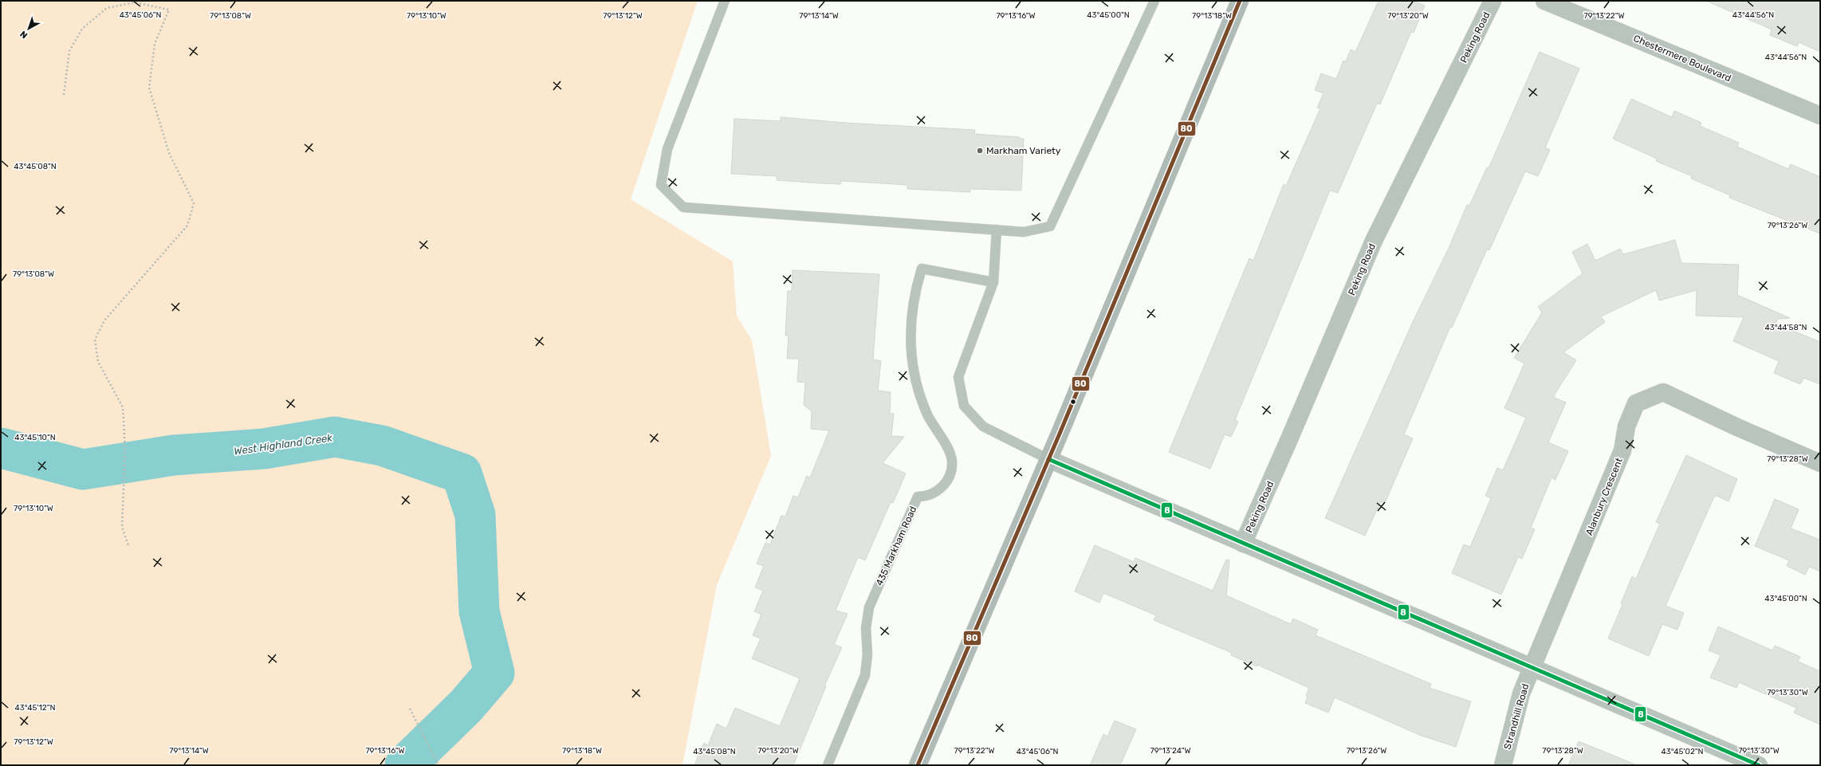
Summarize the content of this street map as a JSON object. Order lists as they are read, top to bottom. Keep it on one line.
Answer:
{"streets":{"street":["Peking Road","Chestermere Boulevard","Alanbury Crescent","Strandhill Road"],"lane":["435 Markham Road"]},"crossings":[["Alanbury Crescent","Strandhill Road"]],"water":["West Highland Creek"],"places":["Markham Variety"],"lines":["transit line 80","transit line 8"],"north":"bottom left","coordinates":["43°44'56\"N","43°45'06\"N","43°45'00\"N","79°13'08\"W","79°13'10\"W","79°13'12\"W","79°13'14\"W","79°13'16\"W","79°13'18\"W","79°13'20\"W","79°13'22\"W","43°45'08\"N","79°13'26\"W","43°44'58\"N","43°45'10\"N","79°13'28\"W","79°13'30\"W","43°45'12\"N","79°13'24\"W","43°45'02\"N"]}
